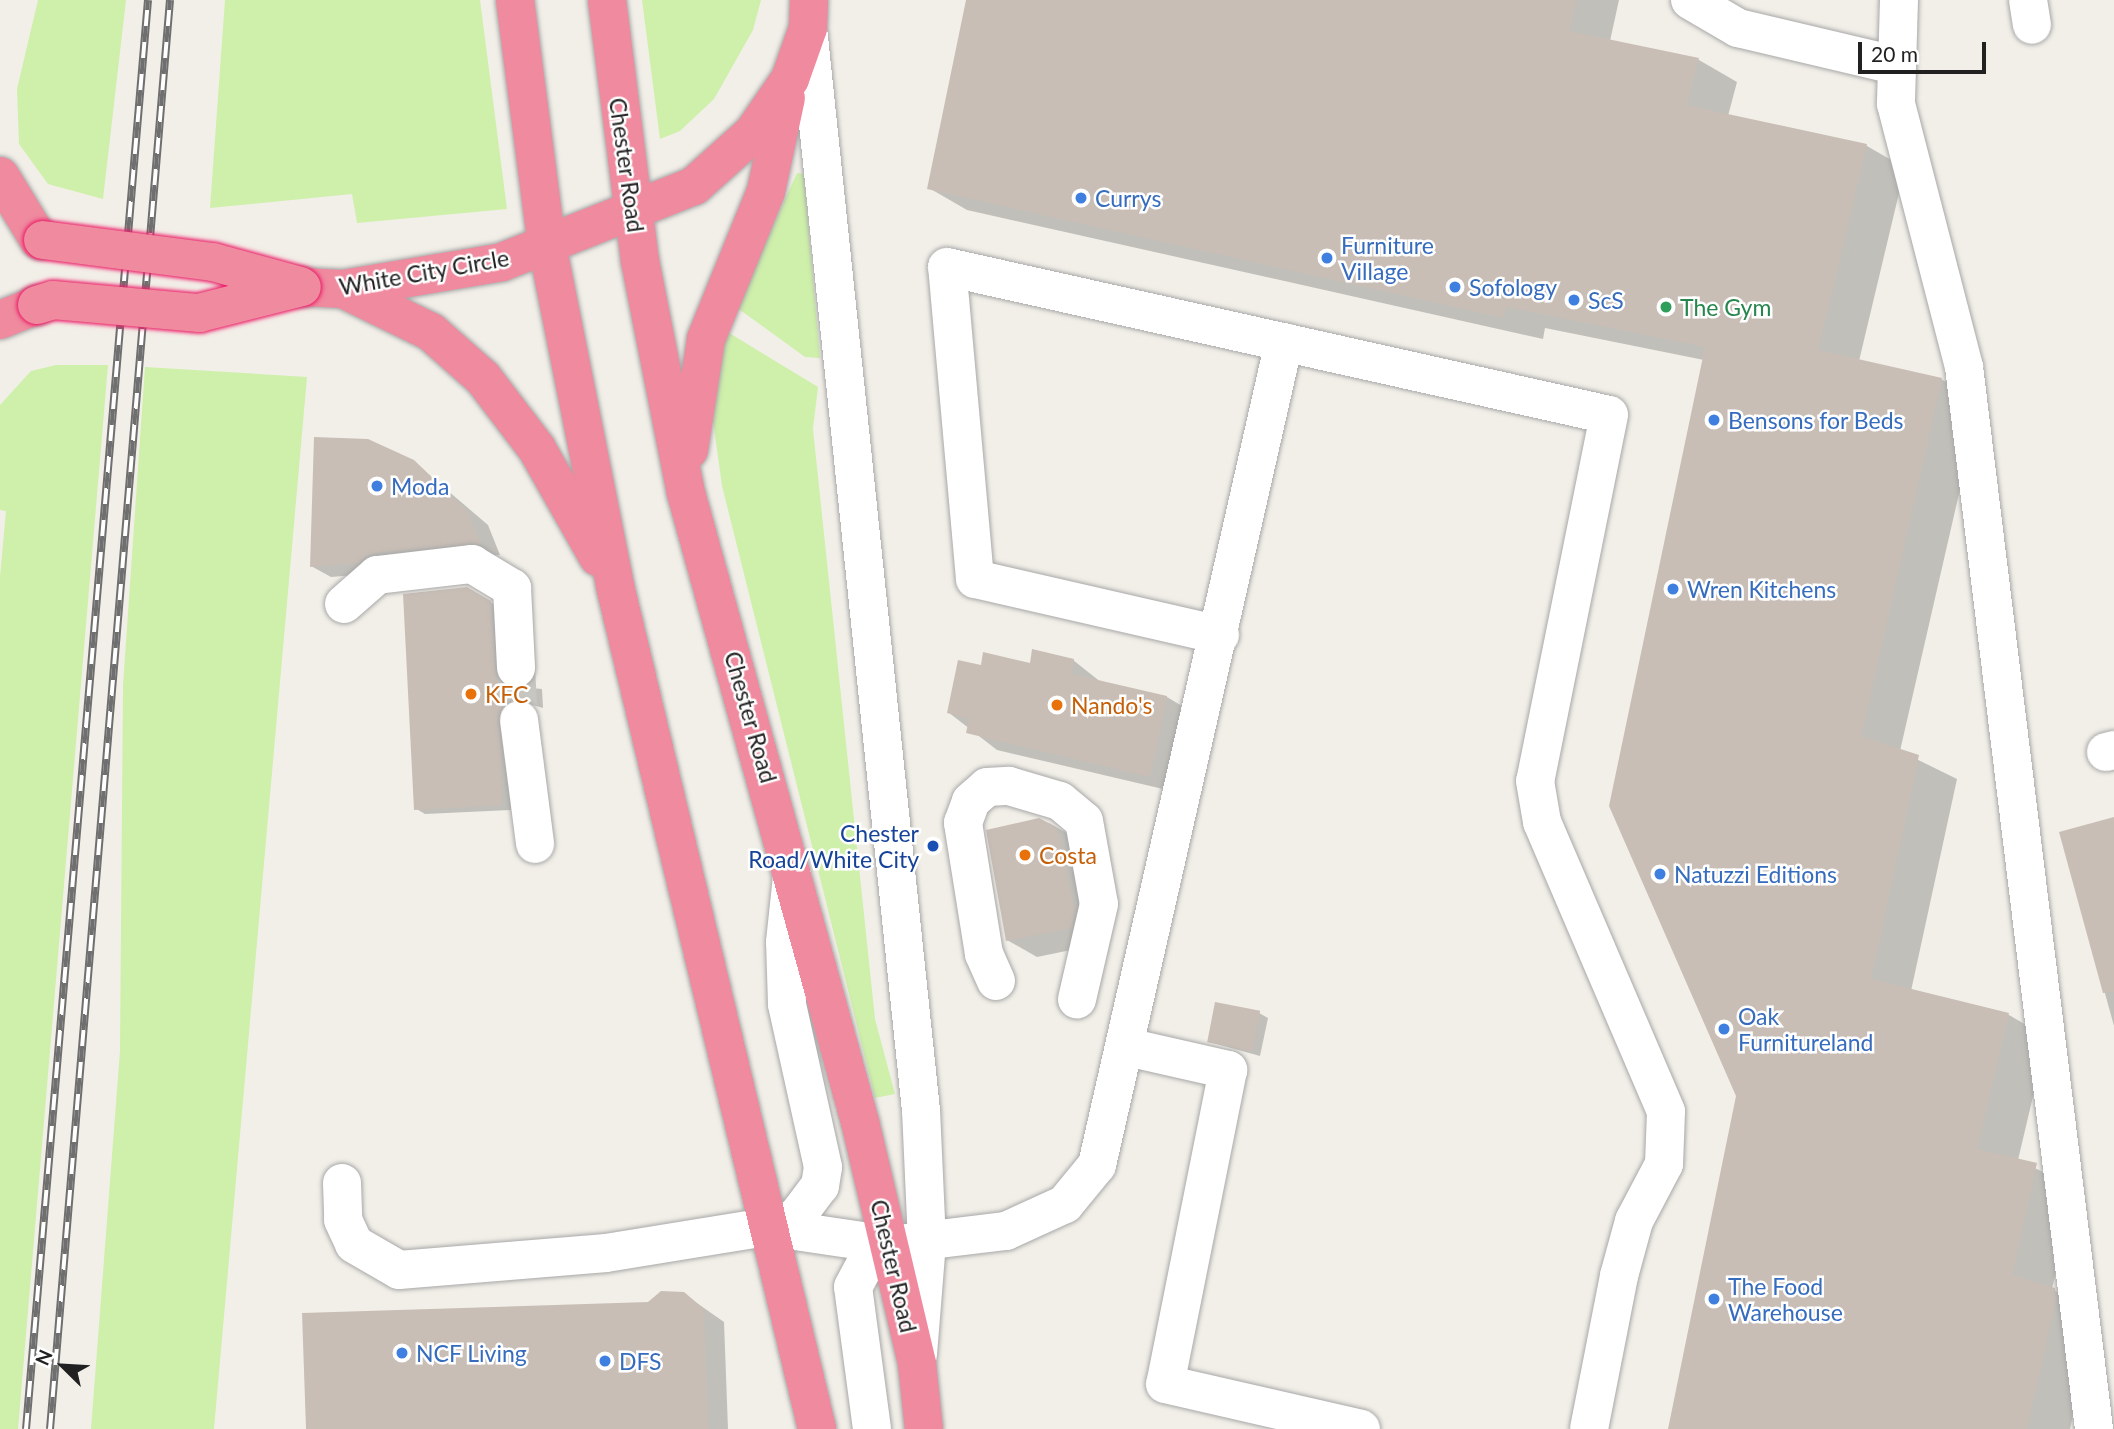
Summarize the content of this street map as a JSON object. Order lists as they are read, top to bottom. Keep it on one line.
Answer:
{"streets":{"highway":["Chester Road","White City Circle"]},"crossings":[["Chester Road","White City Circle"]],"places":["Currys","Furniture Village","Sofology","ScS","The Gym","Bensons for Beds","Moda","Wren Kitchens","KFC","Nando's","Chester Road/White City","Costa","Natuzzi Editions","Oak Furnitureland","The Food Warehouse","NCF Living","DFS"],"scale_bar":"20 m","north":"top left"}
